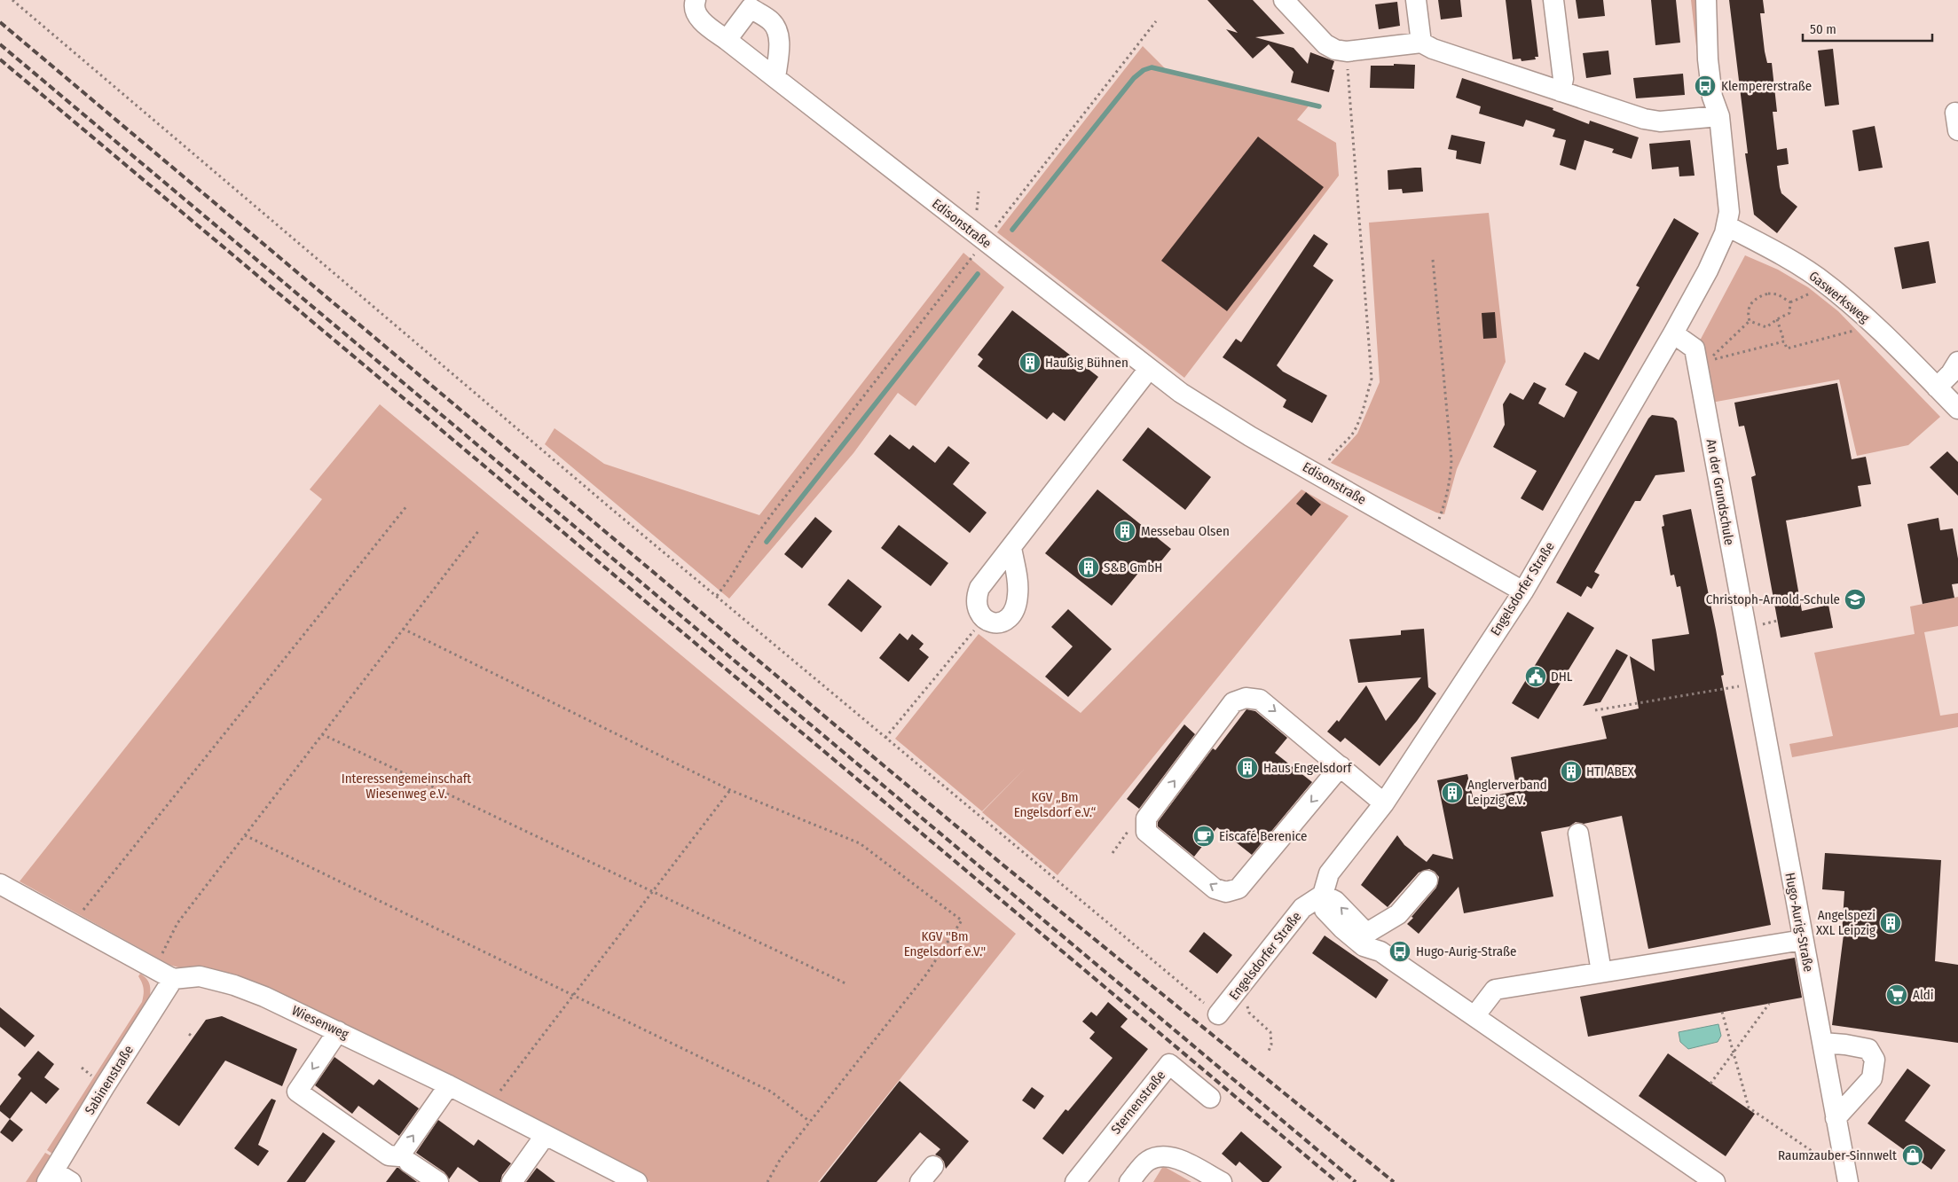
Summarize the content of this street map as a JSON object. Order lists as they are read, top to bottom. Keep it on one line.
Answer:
{"streets":{"street":["Edisonstraße","Gaswerksweg","An der Grundschule","Engelsdorfer Straße","Hugo-Aurig-Straße","Wiesenweg","Sabinenstraße","Sternenstraße"]},"crossings":[["Edisonstraße","Engelsdorfer Straße"],["Gaswerksweg","Engelsdorfer Straße"],["An der Grundschule","Engelsdorfer Straße"],["An der Grundschule","Hugo-Aurig-Straße"],["Wiesenweg","Sabinenstraße"]],"parks":["Interessengemeinschaft Wiesenweg e.V.","KGV „Bm Engelsdorf e.V.“","KGV \"Bm Engelsdorf e.V.\""],"places":{"bus stop":["Klempererstraße","Hugo-Aurig-Straße"],"building":["Haußig Bühnen","Messebau Olsen","S&B GmbH","Haus Engelsdorf","HTI ABEX","Anglerverband Leipzig e.V.","Angelspezi XXL Leipzig"],"school or university":["Christoph-Arnold-Schule"],"public building":["DHL"],"cafe":["Eiscafé Berenice"],"supermarket":["Aldi"],"shop":["Raumzauber-Sinnwelt"]},"scale_bar":"50 m"}
